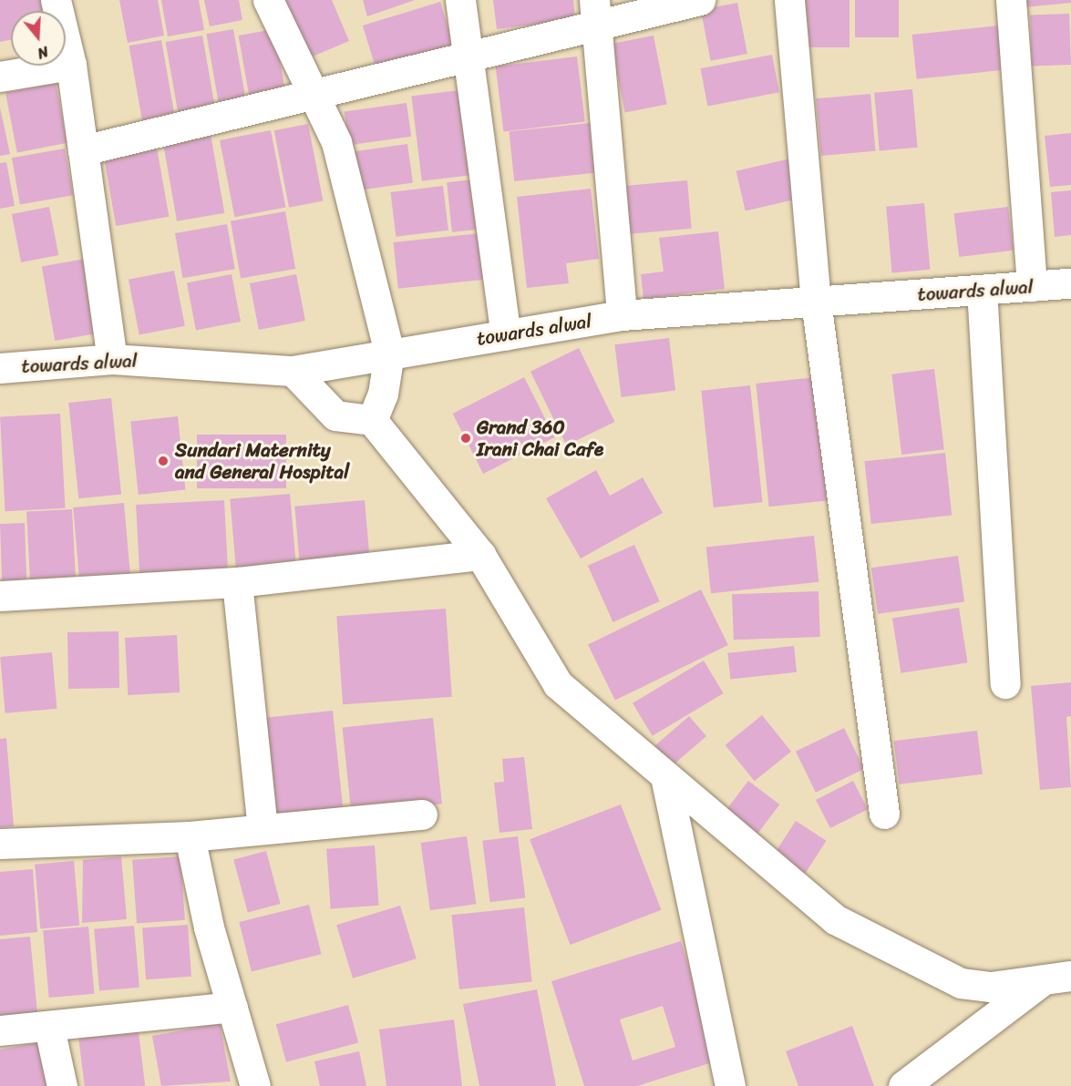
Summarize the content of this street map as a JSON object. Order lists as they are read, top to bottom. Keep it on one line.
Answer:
{"streets":{"street":["towards alwal"]},"places":["Grand 360 Irani Chai Cafe","Sundari Maternity and General Hospital"],"north":"bottom"}
